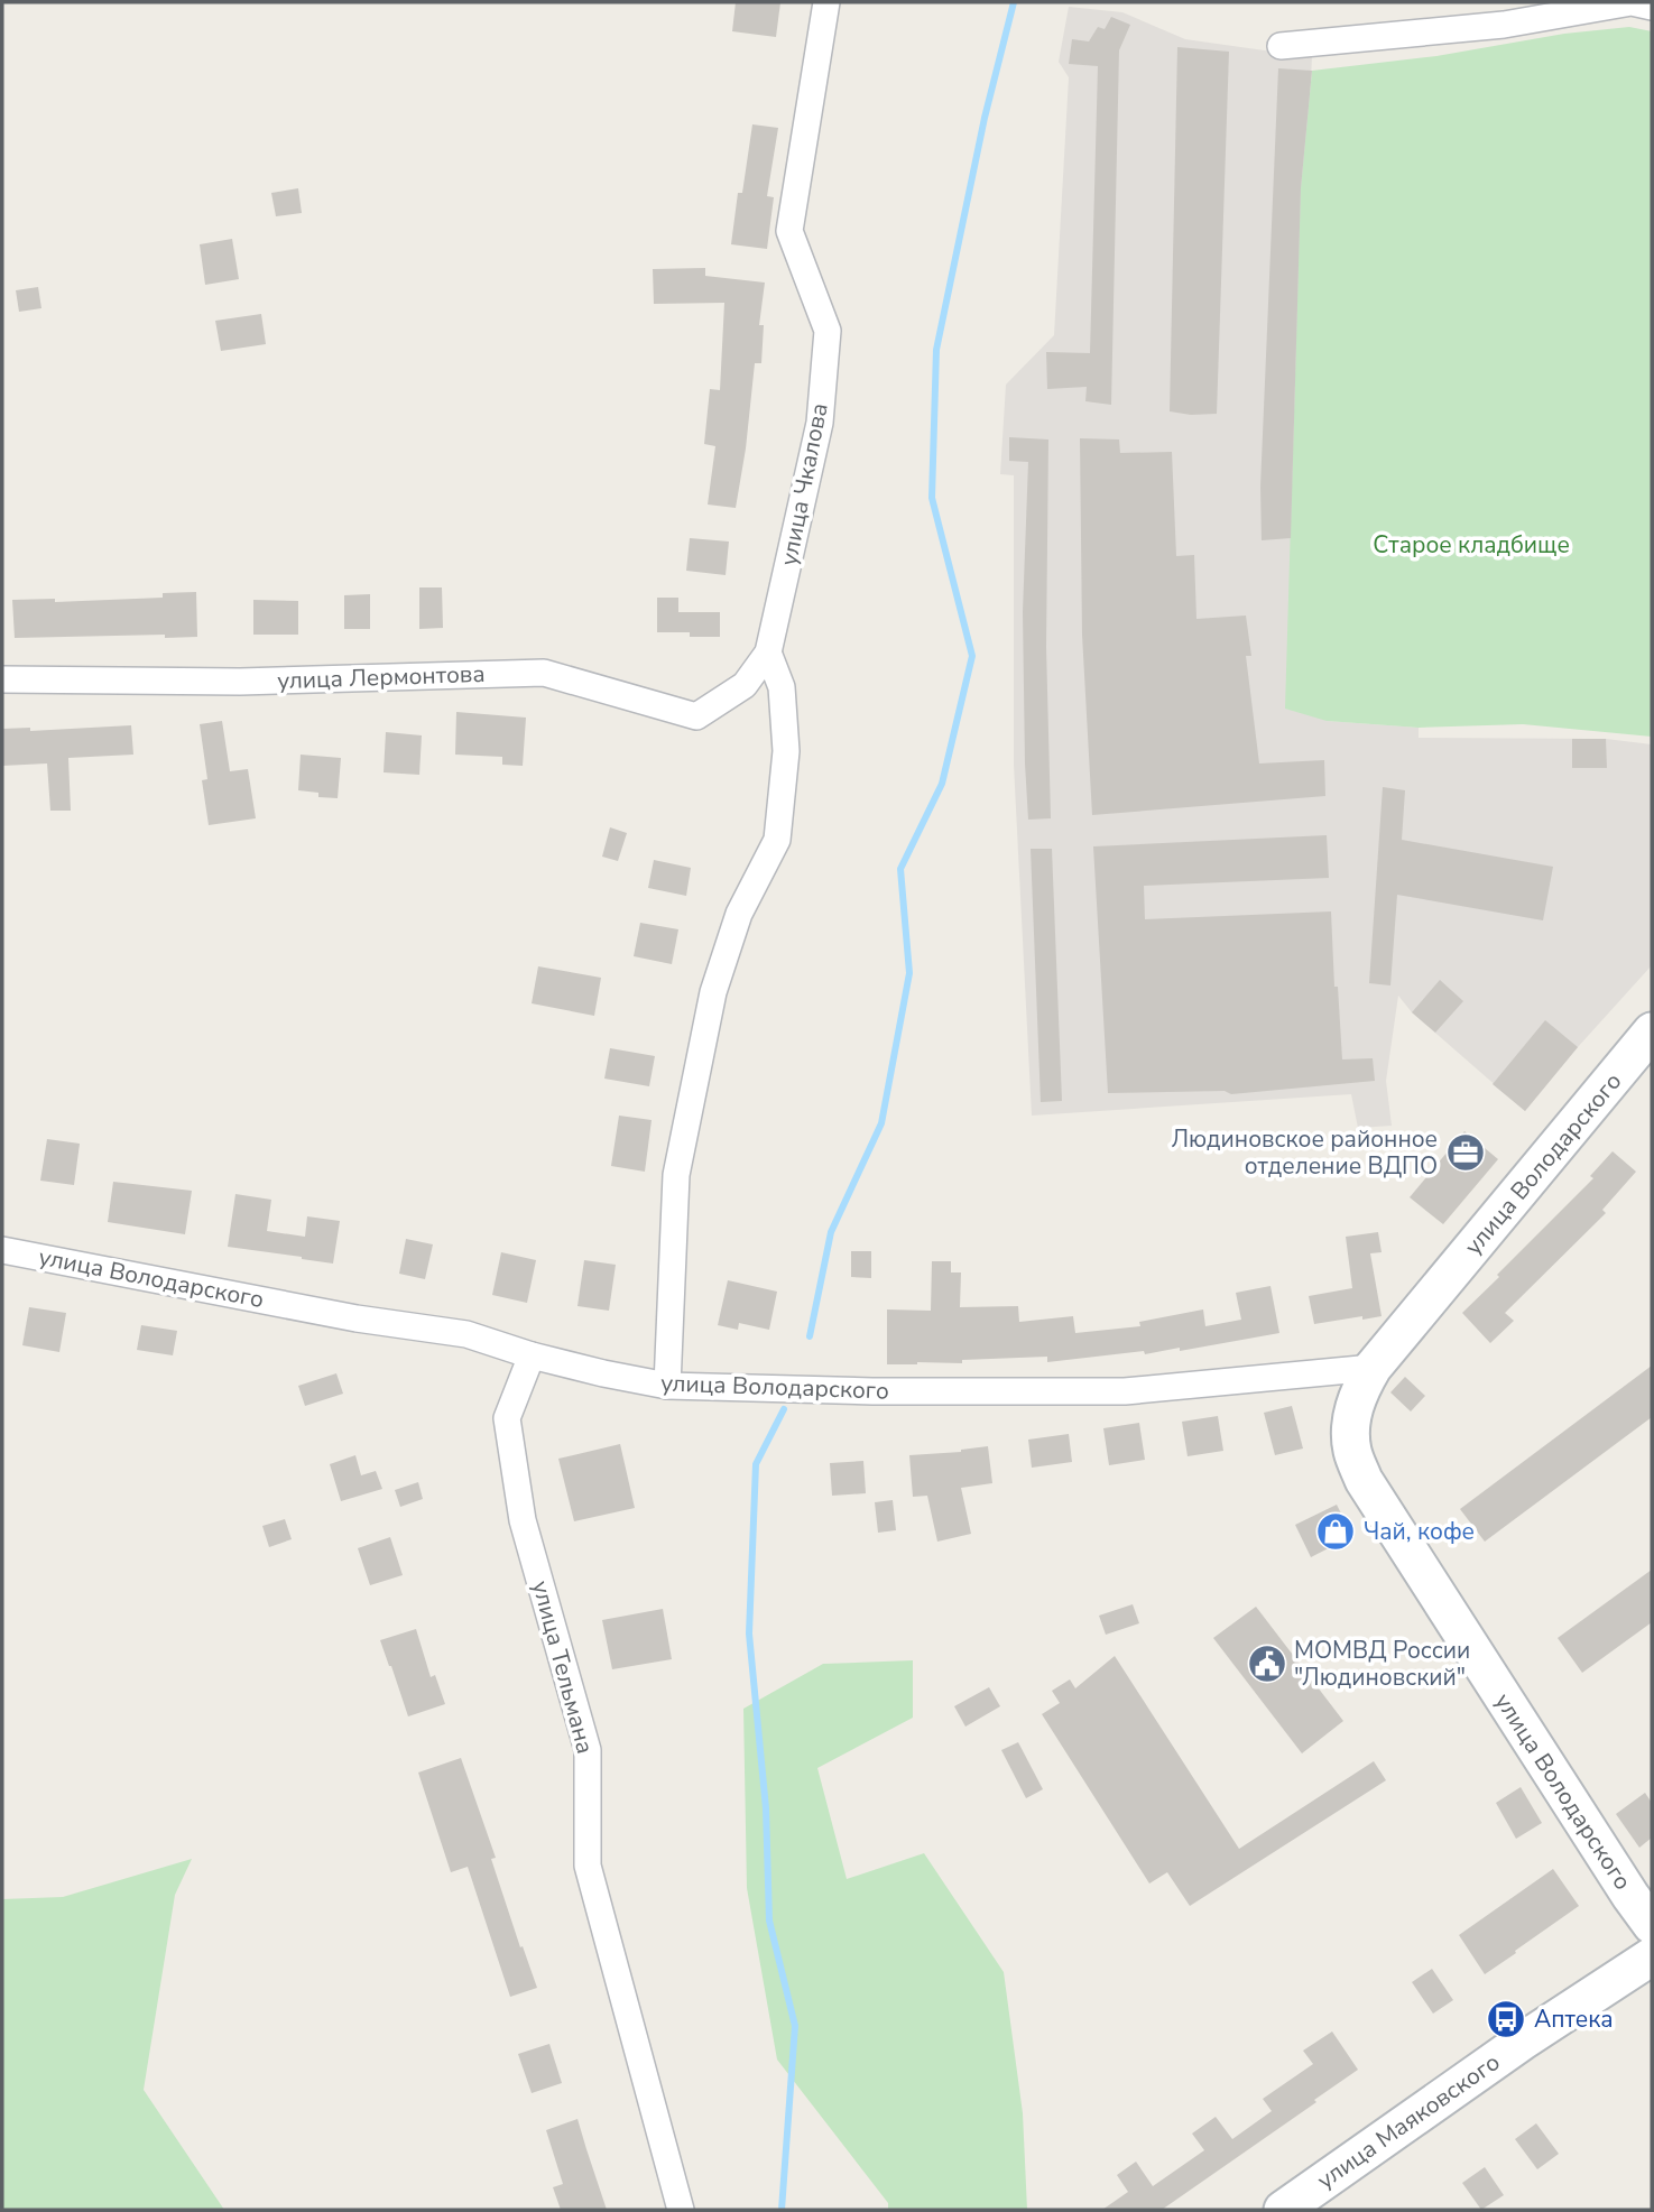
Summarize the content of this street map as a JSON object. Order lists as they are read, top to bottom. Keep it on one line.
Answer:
{"streets":{"street":["улица Чкалова","улица Лермонтова","улица Володарского","улица Тельмана","улица Маяковского"]},"crossings":[["улица Чкалова","улица Лермонтова"],["улица Володарского","улица Тельмана"]],"parks":["Старое кладбище"],"places":{"office":["Людиновское районное отделение ВДПО"],"shop":["Чай, кофе"],"public building":["МОМВД России \"Людиновский\""],"bus stop":["Аптека"]}}
